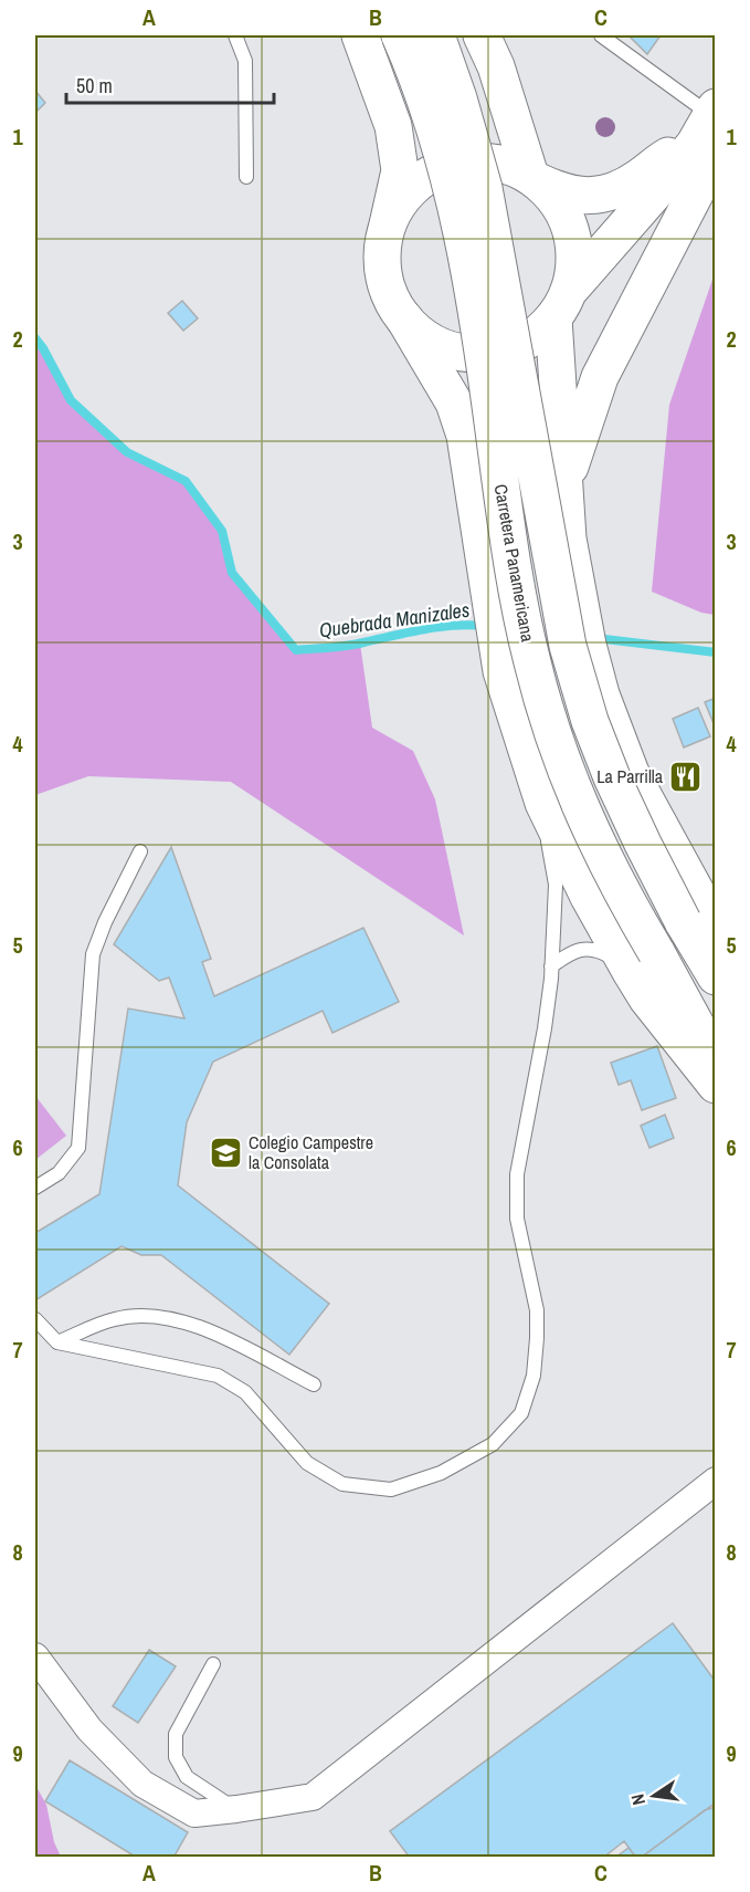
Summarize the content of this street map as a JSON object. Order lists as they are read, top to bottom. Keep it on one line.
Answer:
{"streets":{"main road":["Carretera Panamericana"]},"water":["Quebrada Manizales"],"places":{"restaurant":["La Parrilla"],"school or university":["Colegio Campestre la Consolata"]},"scale_bar":"50 m","north":"left","grid":{"columns":["A","B","C"],"rows":["1","2","3","4","5","6","7","8","9"]}}
